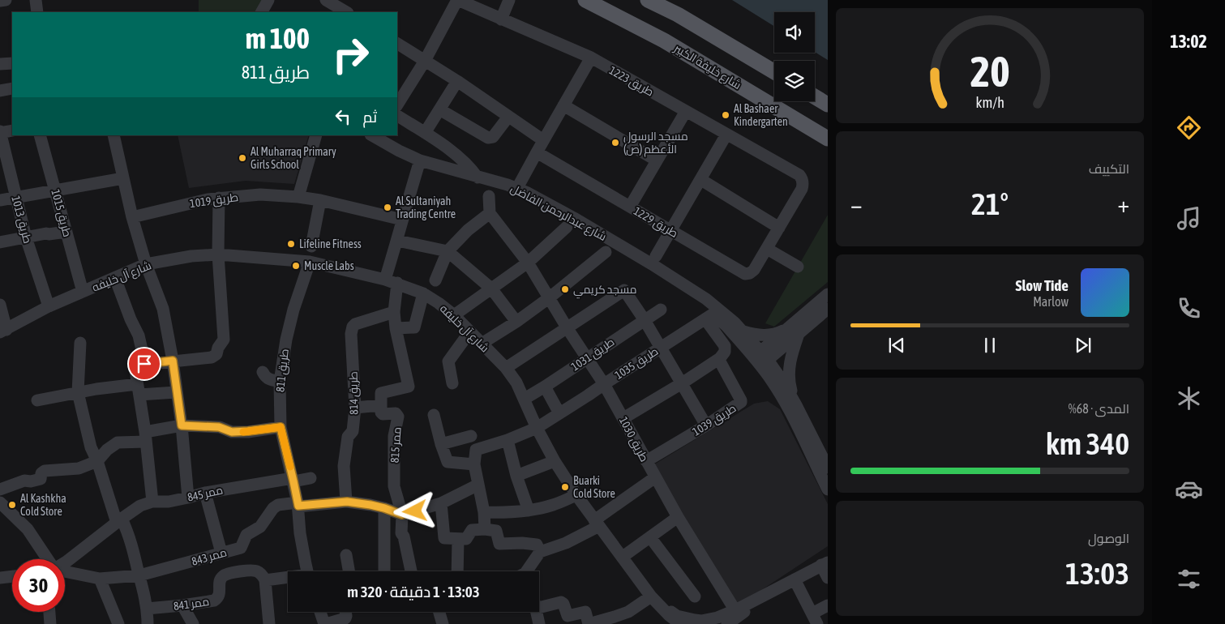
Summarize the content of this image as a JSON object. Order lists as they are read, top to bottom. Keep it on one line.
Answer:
{"streets":{"main road":["شارع خليفة الكبير"],"street":["طريق 1223","طريق 1019","شارع عبدالرحمن الفاضل","طريق 1015","طريق 1013","طريق 1229","شارع آل خليفه","طريق 1031","طريق 1035","طريق 811","طريق 814","طريق 1039","طريق 1030","ممر 815","ممر 845","ممر 843","ممر 841"]},"crossings":[["طريق 1223","طريق 1229"],["شارع عبدالرحمن الفاضل","طريق 1035"],["شارع عبدالرحمن الفاضل","طريق 1039"],["طريق 1015","شارع آل خليفه"],["طريق 1013","شارع آل خليفه"],["شارع آل خليفه","طريق 1031"],["شارع آل خليفه","طريق 1035"],["شارع آل خليفه","طريق 811"],["شارع آل خليفه","طريق 1030"],["طريق 1031","طريق 1030"],["طريق 1035","طريق 1039"],["طريق 1035","طريق 1030"],["طريق 811","ممر 845"],["طريق 811","ممر 843"],["طريق 1039","طريق 1030"]],"places":["Al Bashaer Kindergarten","مسجد الرسول الأعظم (ص)","Al Muharraq Primary Girls School","Al Sultaniyah Trading Centre","Lifeline Fitness","Muscle Labs","مسجد كريمي","Buarki Cold Store","Al Kashkha Cold Store"],"page":{"tabs":"13:02","turn":["100 m","طريق 811"],"then":"ثم","tile":["التكييف",["المدى · 68%","340 km"],["الوصول","13:03"]],"heat":["−","21°","+"],"song":["Slow Tide","Marlow"],"limit":"30","trip":"13:03 · 1 دقيقة · 320 m","gauge":["20","km/h"]}}
